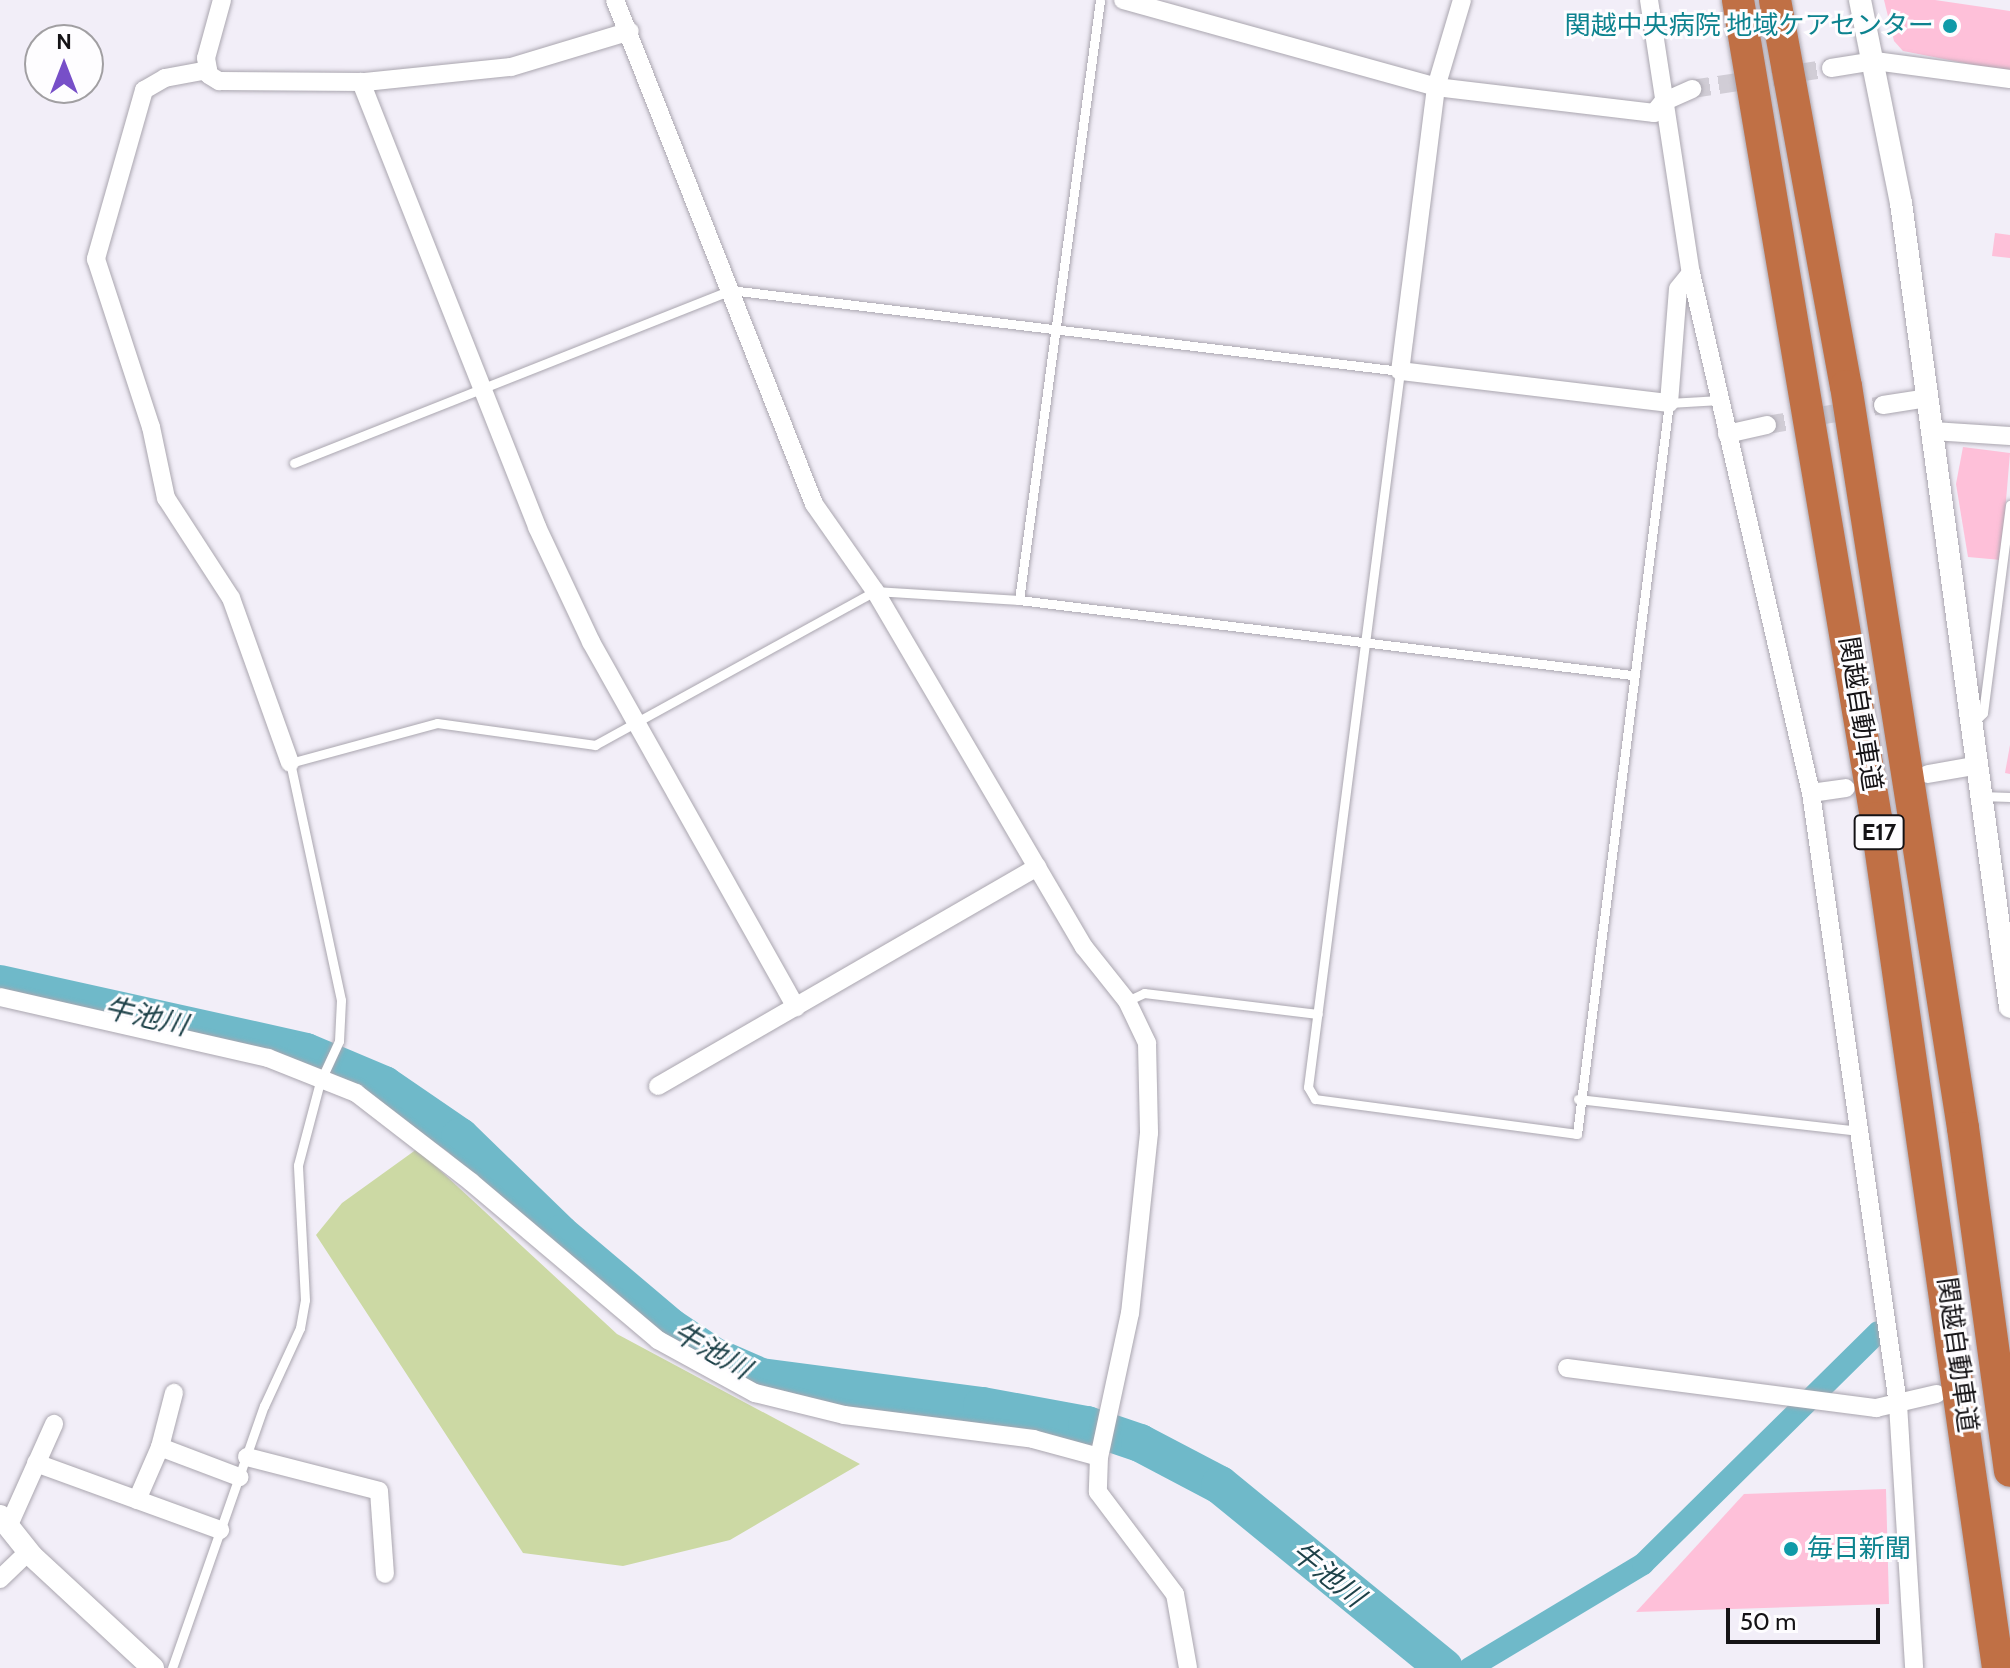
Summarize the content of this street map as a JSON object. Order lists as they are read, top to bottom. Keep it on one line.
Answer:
{"streets":{"highway":["関越自動車道","E17"]},"water":["牛池川"],"places":["関越中央病院 地域ケアセンター","毎日新聞"],"scale_bar":"50 m","north":"top"}
